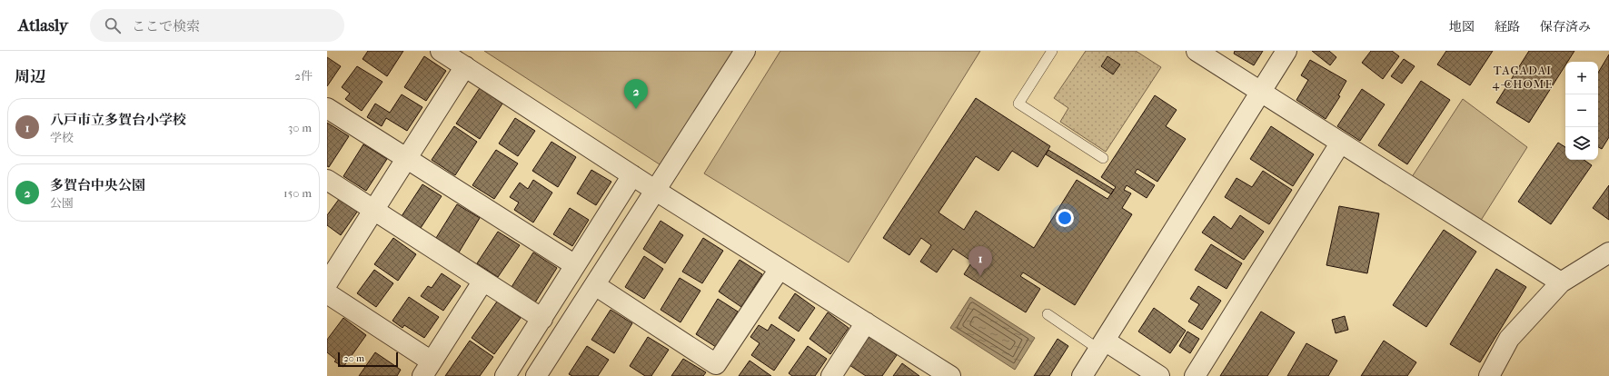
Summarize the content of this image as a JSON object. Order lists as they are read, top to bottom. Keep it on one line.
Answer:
{"districts":["TAGADAI 4-CHOME"],"scale_bar":"20 m","page":{"header":"Atlasly","search":"ここで検索","nav":["地図","経路","保存済み"],"heading":["周辺","2件"],"map_buttons":["+","−"],"pins":["2","1"],"list":[{"mark":"1","name":"八戸市立多賀台小学校","note":"学校","value":"30 m"},{"mark":"2","name":"多賀台中央公園","note":"公園","value":"150 m"}],"scale":"20 m"}}
